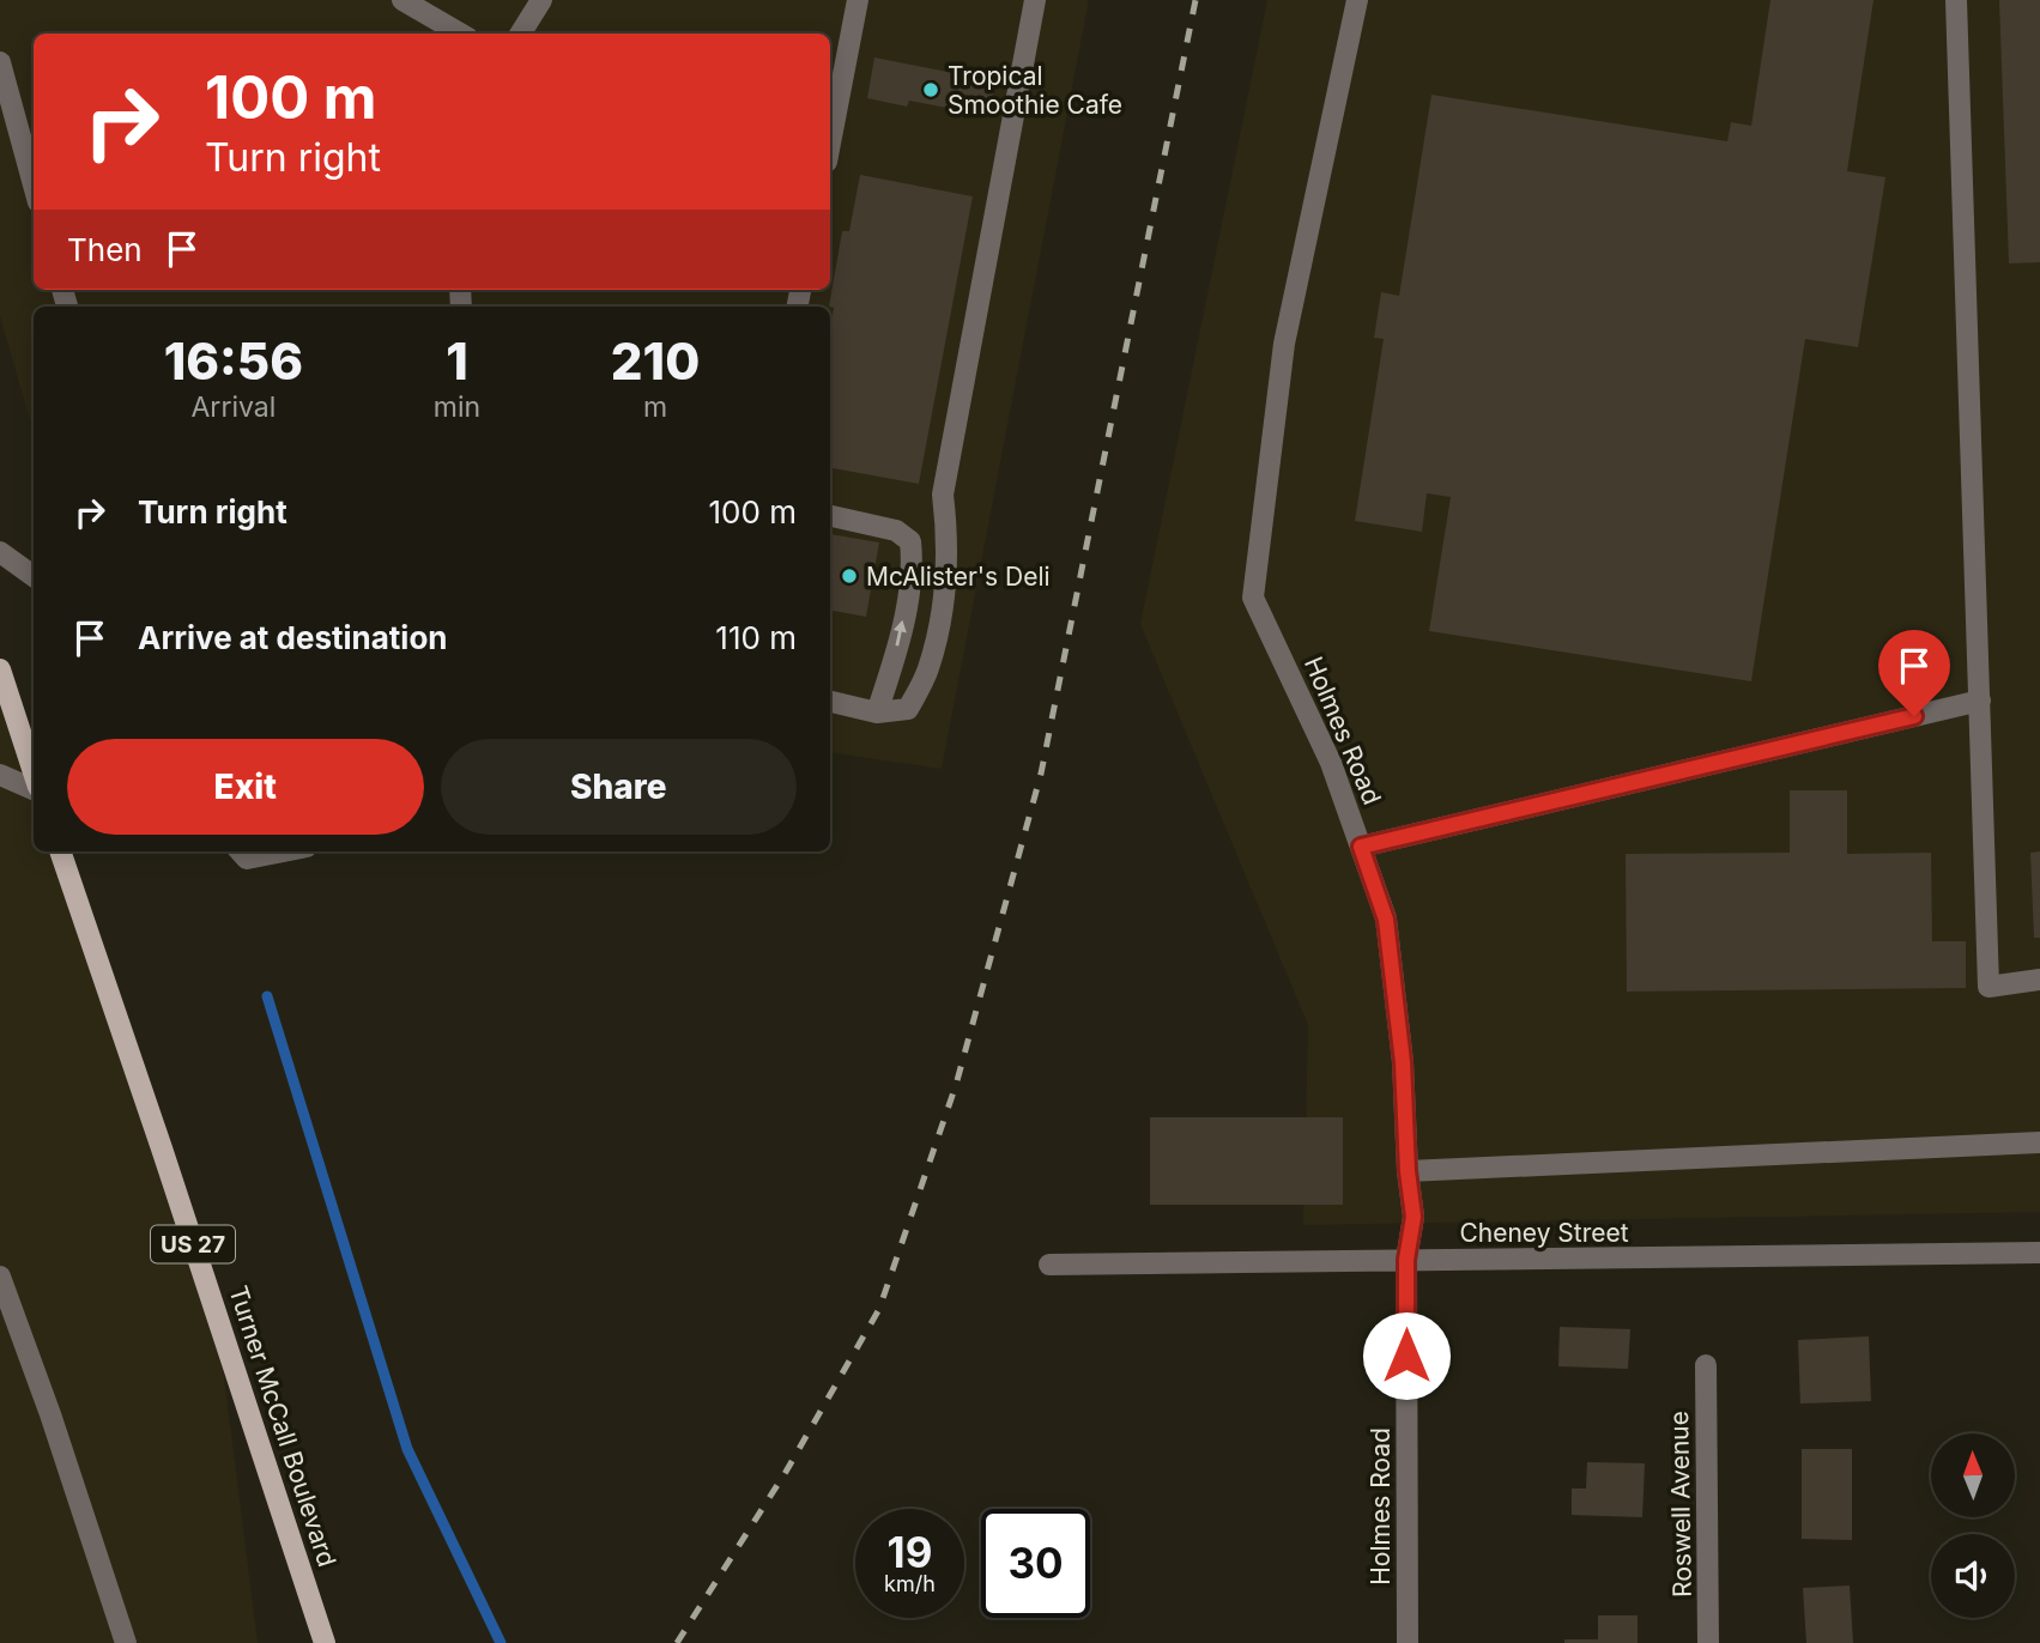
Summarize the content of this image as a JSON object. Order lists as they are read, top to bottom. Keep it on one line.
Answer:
{"streets":{"main road":["US 27","Turner McCall Boulevard"],"street":["Holmes Road","Cheney Street","Roswell Avenue"]},"crossings":[["Holmes Road","Cheney Street"]],"places":["Tropical Smoothie Cafe","McAlister's Deli"],"north":"top","page":{"turn":["100 m","Turn right"],"then":"Then","eta":["16:56","Arrival","1","min","210","m"],"list":[{"name":"Turn right","value":"100 m"},{"name":"Arrive at destination","value":"110 m"}],"buttons":["Exit","Share"],"speed":"19 km/h","limit":"30"}}
